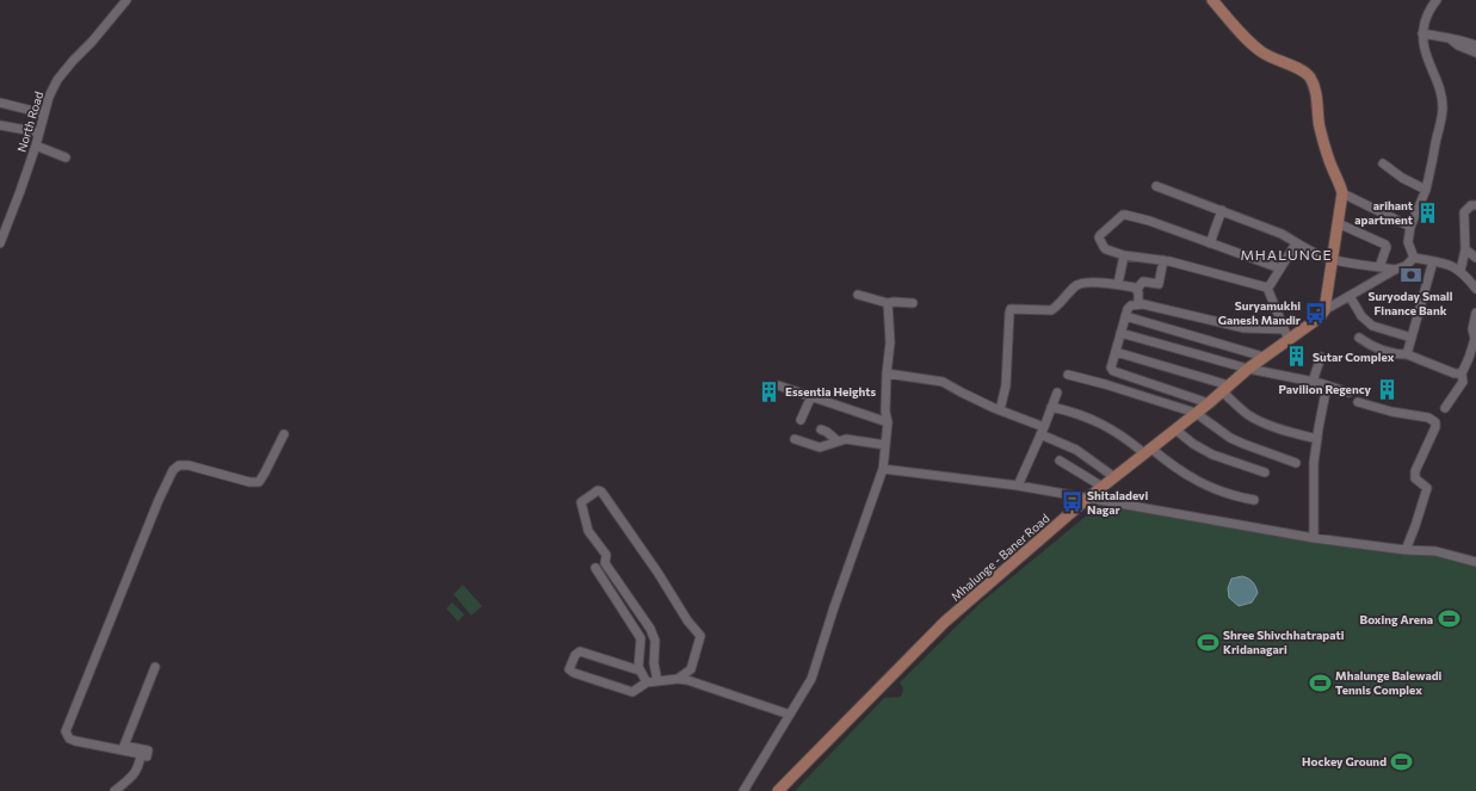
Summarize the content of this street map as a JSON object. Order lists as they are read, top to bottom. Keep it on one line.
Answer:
{"streets":{"main road":["Mhalunge - Baner Road"],"street":["North Road"]},"districts":["MHALUNGE"],"places":{"building":["arihant apartment","Sutar Complex","Pavilion Regency","Essentia Heights"],"bank":["Suryoday Small Finance Bank"],"bus stop":["Suryamukhi Ganesh Mandir","Shitaladevi Nagar"],"sports":["Boxing Arena","Shree Shivchhatrapati Kridanagari","Mhalunge Balewadi Tennis Complex","Hockey Ground"]}}
